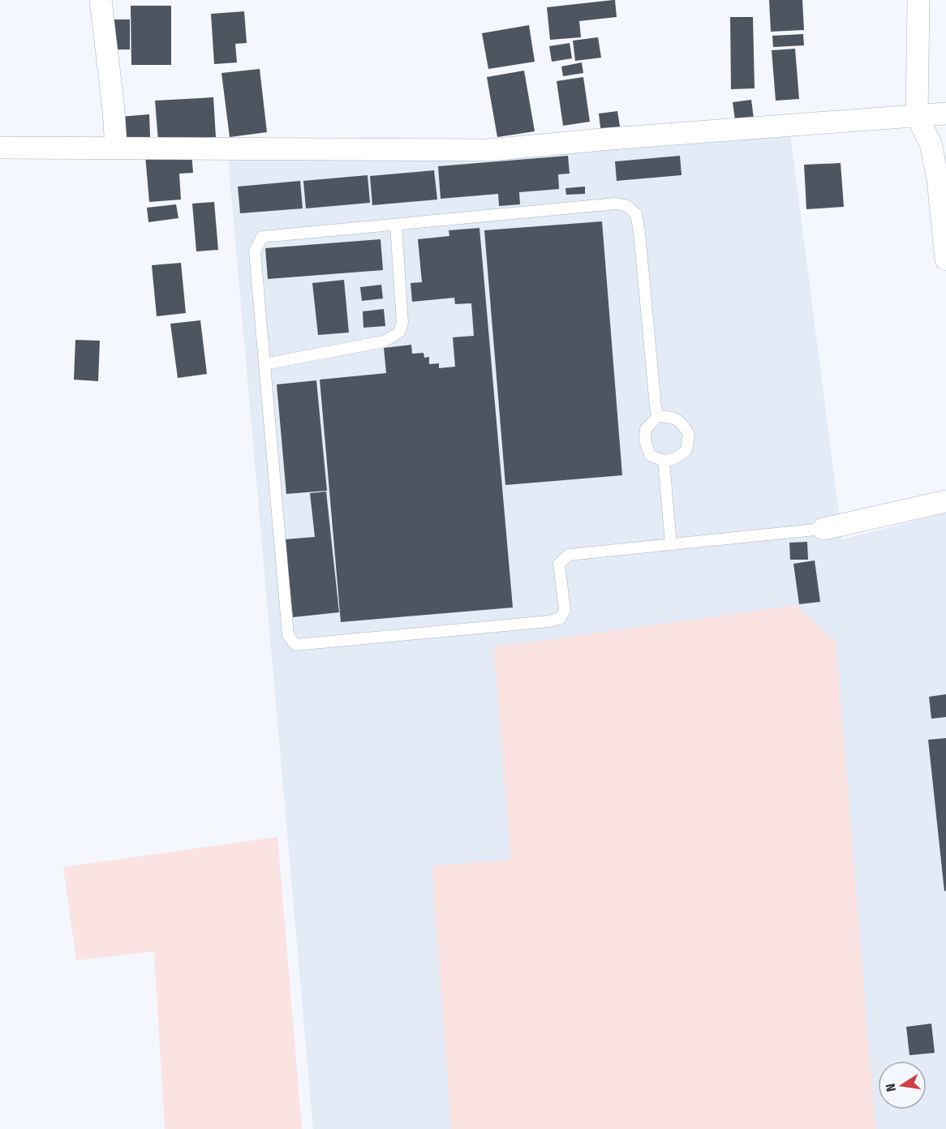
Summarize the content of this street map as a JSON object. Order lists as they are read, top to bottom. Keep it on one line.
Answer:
{"north":"left"}
